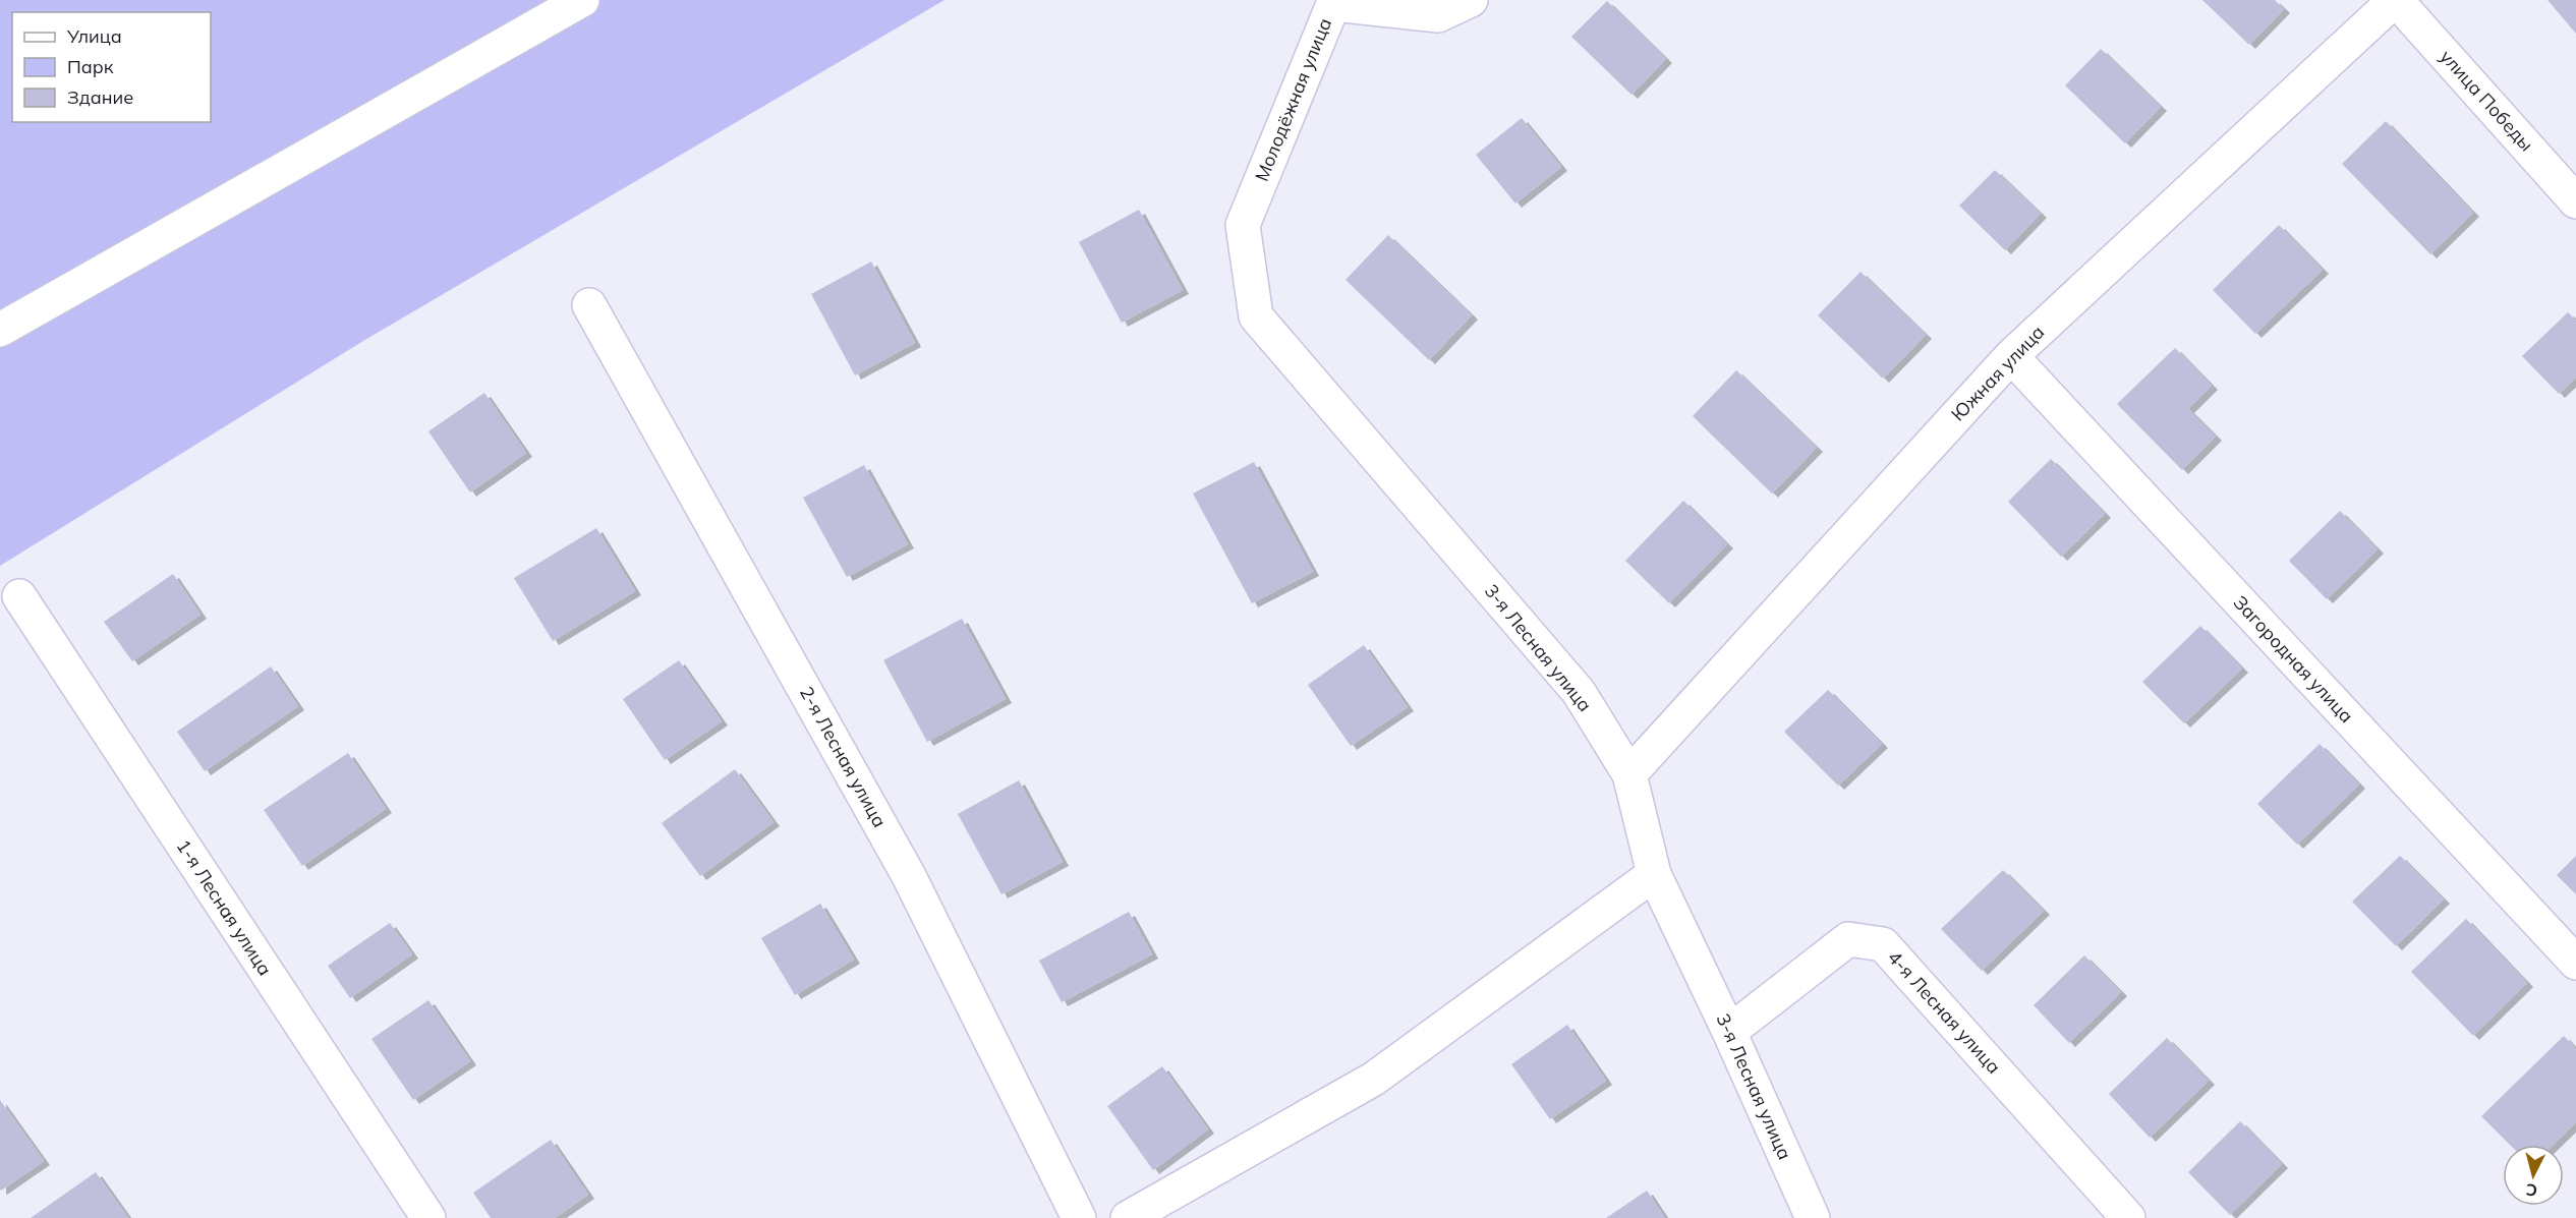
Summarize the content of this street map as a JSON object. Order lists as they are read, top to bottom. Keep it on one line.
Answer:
{"streets":{"street":["Молодёжная улица","улица Победы","Южная улица","3-я Лесная улица","Загородная улица","2-я Лесная улица","1-я Лесная улица","4-я Лесная улица"]},"crossings":[["Молодёжная улица","3-я Лесная улица"],["улица Победы","Южная улица"],["Южная улица","3-я Лесная улица"],["Южная улица","Загородная улица"],["3-я Лесная улица","4-я Лесная улица"]],"legend":["Улица","Парк","Здание"],"north":"bottom"}
